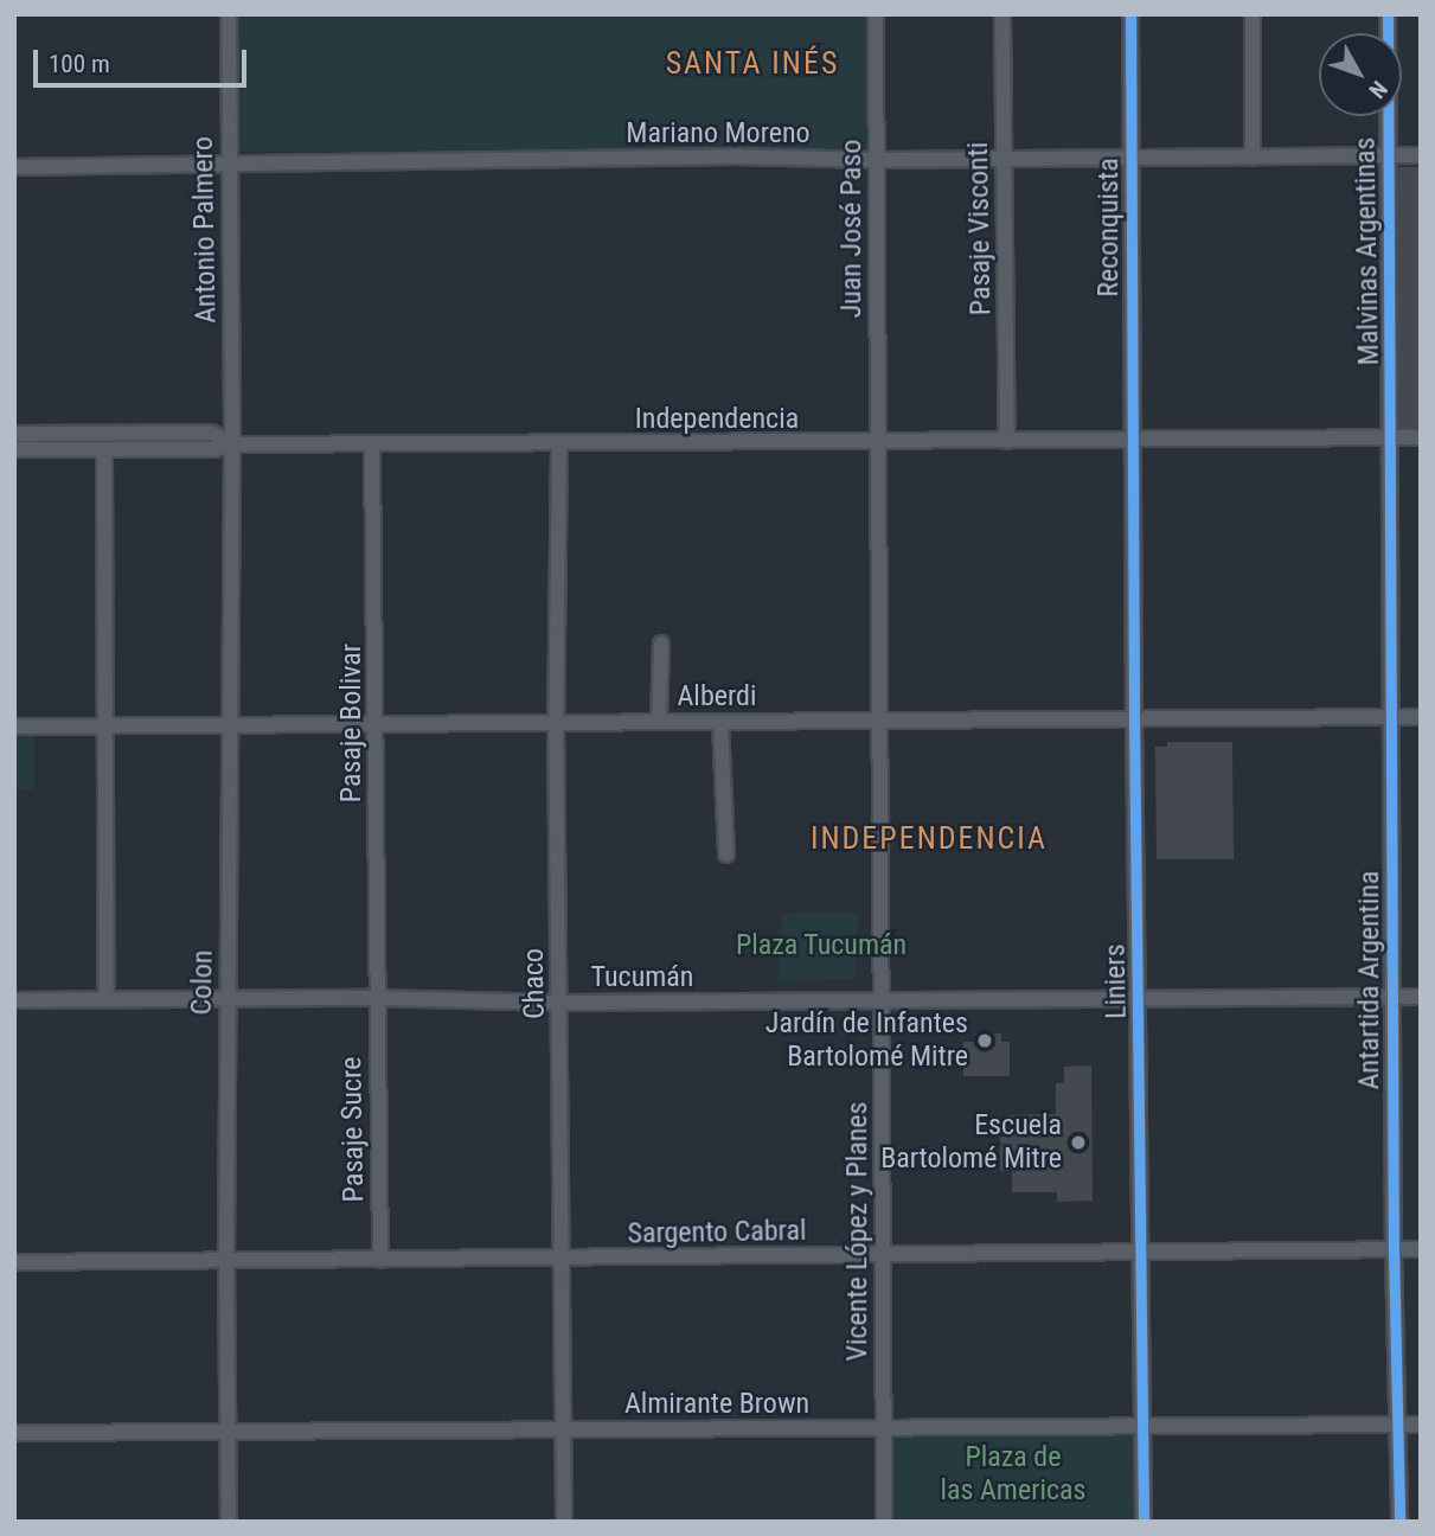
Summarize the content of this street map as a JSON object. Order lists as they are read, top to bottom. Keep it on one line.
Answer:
{"streets":{"street":["Mariano Moreno","Reconquista","Juan José Paso","Pasaje Visconti","Antonio Palmero","Malvinas Argentinas","Independencia","Alberdi","Pasaje Bolivar","Tucumán","Antartida Argentina","Liniers","Colon","Chaco","Pasaje Sucre","Vicente López y Planes","Sargento Cabral","Almirante Brown"]},"crossings":[["Mariano Moreno","Reconquista"],["Mariano Moreno","Juan José Paso"],["Mariano Moreno","Pasaje Visconti"],["Mariano Moreno","Antonio Palmero"],["Mariano Moreno","Malvinas Argentinas"],["Reconquista","Independencia"],["Reconquista","Liniers"],["Juan José Paso","Independencia"],["Juan José Paso","Vicente López y Planes"],["Pasaje Visconti","Independencia"],["Antonio Palmero","Independencia"],["Antonio Palmero","Colon"],["Malvinas Argentinas","Independencia"],["Malvinas Argentinas","Antartida Argentina"],["Independencia","Pasaje Bolivar"],["Independencia","Antartida Argentina"],["Independencia","Liniers"],["Independencia","Colon"],["Independencia","Chaco"],["Independencia","Vicente López y Planes"],["Alberdi","Pasaje Bolivar"],["Alberdi","Antartida Argentina"],["Alberdi","Liniers"],["Alberdi","Colon"],["Alberdi","Chaco"],["Alberdi","Vicente López y Planes"],["Pasaje Bolivar","Tucumán"],["Pasaje Bolivar","Pasaje Sucre"],["Tucumán","Antartida Argentina"],["Tucumán","Liniers"],["Tucumán","Colon"],["Tucumán","Chaco"],["Tucumán","Pasaje Sucre"],["Tucumán","Vicente López y Planes"],["Antartida Argentina","Sargento Cabral"],["Antartida Argentina","Almirante Brown"],["Liniers","Sargento Cabral"],["Liniers","Almirante Brown"],["Colon","Sargento Cabral"],["Colon","Almirante Brown"],["Chaco","Sargento Cabral"],["Chaco","Almirante Brown"],["Pasaje Sucre","Sargento Cabral"],["Vicente López y Planes","Sargento Cabral"],["Vicente López y Planes","Almirante Brown"]],"districts":["SANTA INÉS","INDEPENDENCIA"],"parks":["Plaza Tucumán","Plaza de las Americas"],"places":["Jardín de Infantes Bartolomé Mitre","Escuela Bartolomé Mitre"],"scale_bar":"100 m","north":"bottom right"}
